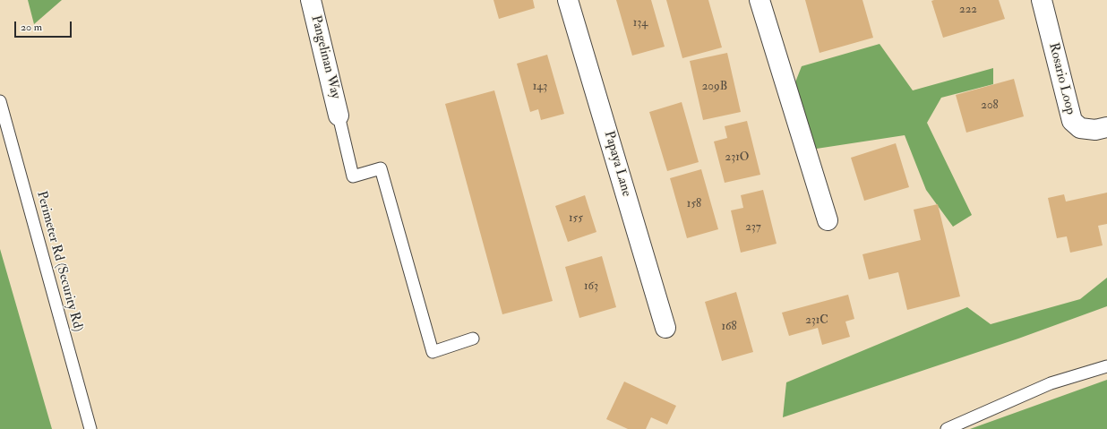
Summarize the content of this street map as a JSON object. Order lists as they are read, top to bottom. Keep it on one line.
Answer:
{"streets":{"street":["Pangelinan Way","Rosario Loop","Papaya Lane"],"lane":["Perimeter Rd (Security Rd)"]},"house_numbers":["222","134","143","209B","208","231O","158","155","237","163","231C","168"],"scale_bar":"20 m"}
